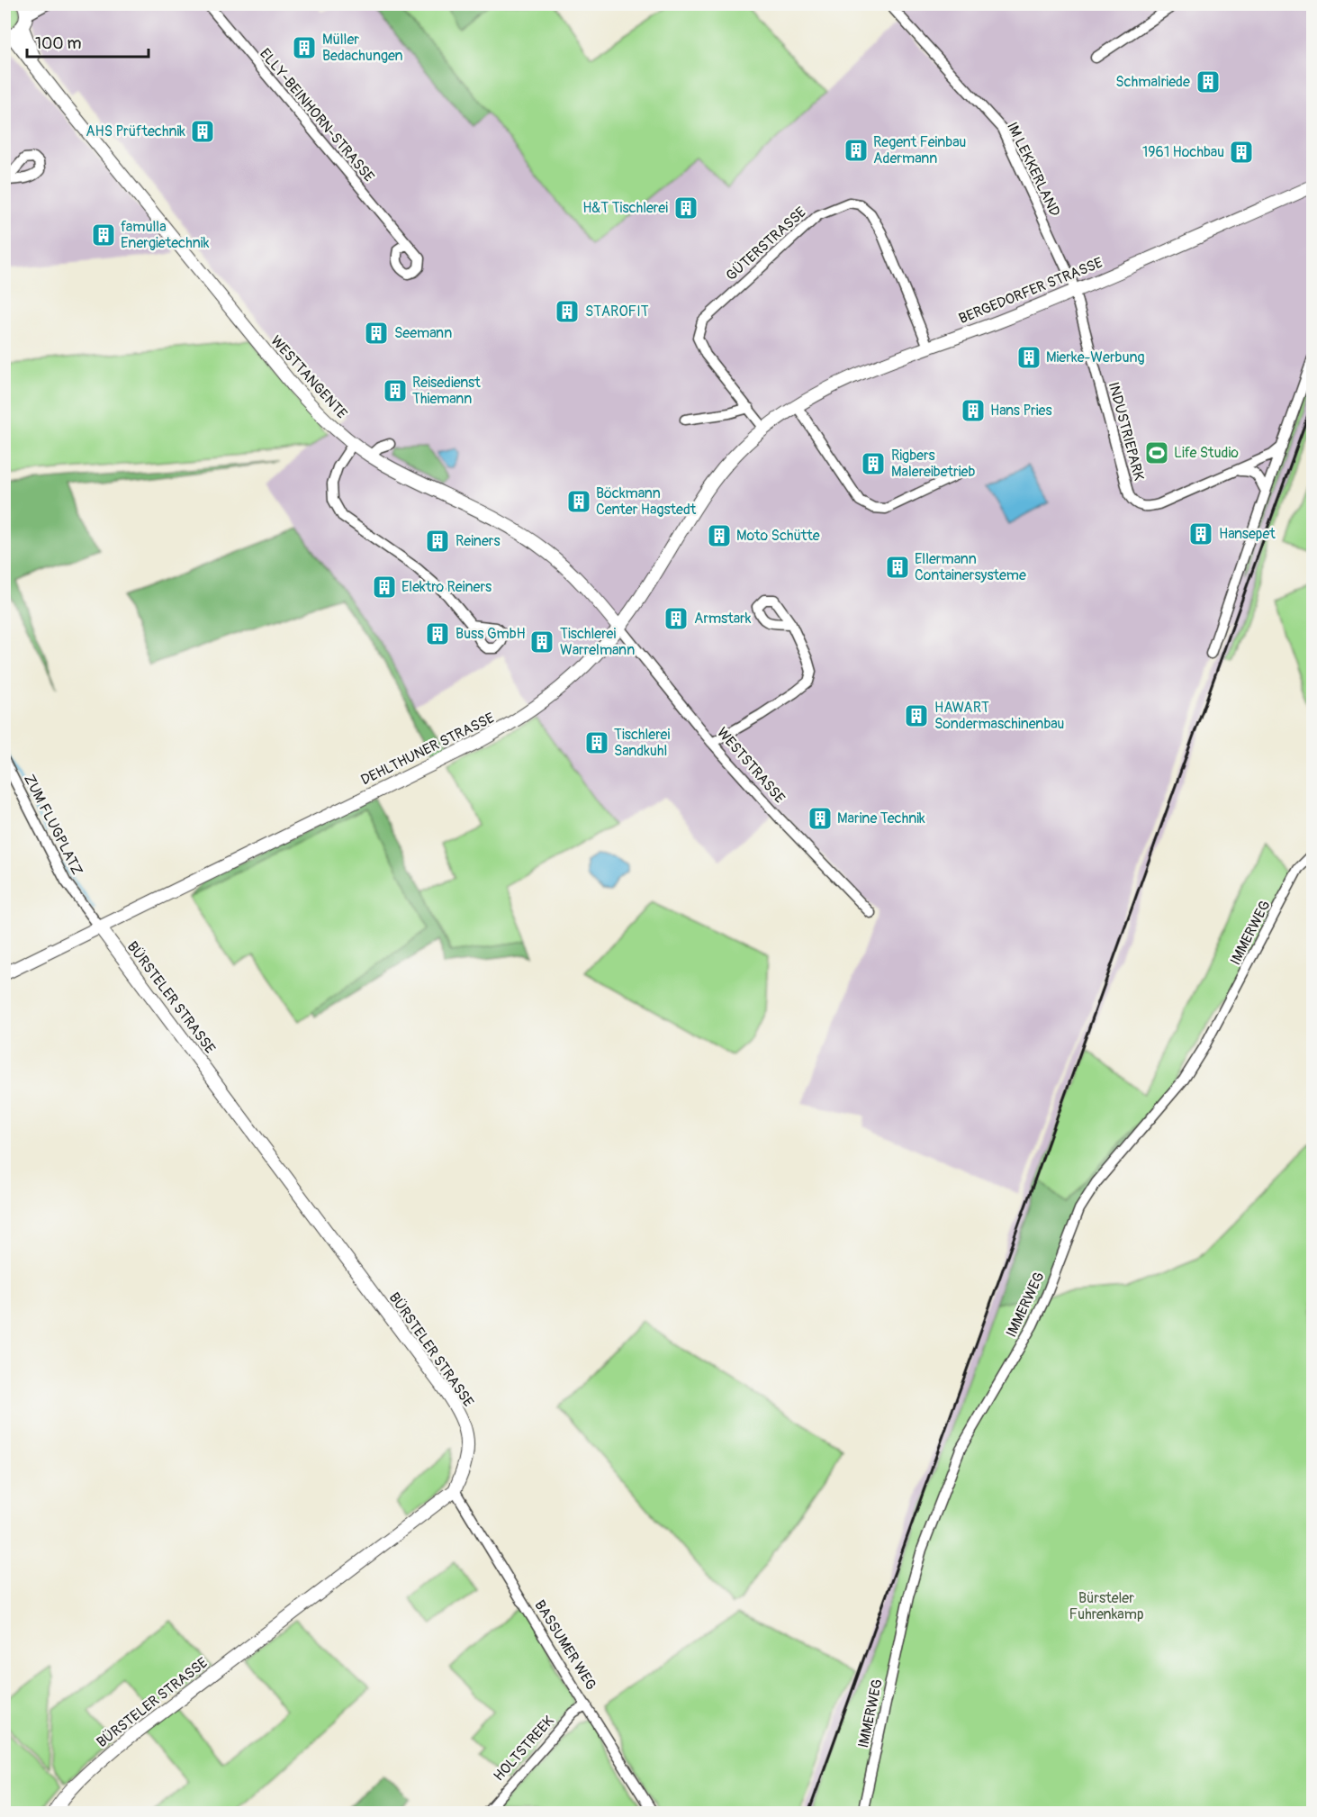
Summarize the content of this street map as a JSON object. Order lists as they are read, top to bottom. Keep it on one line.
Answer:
{"streets":{"street":["ELLY-BEINHORN-STRASSE","IM LEKKERLAND","GÜTERSTRASSE","BERGEDORFER STRASSE","WESTTANGENTE","INDUSTRIEPARK","DEHLTHUNER STRASSE","WESTSTRASSE","ZUM FLUGPLATZ","IMMERWEG","BÜRSTELER STRASSE","BASSUMER WEG","HOLTSTREEK"]},"crossings":[["IM LEKKERLAND","BERGEDORFER STRASSE"],["IM LEKKERLAND","INDUSTRIEPARK"],["GÜTERSTRASSE","BERGEDORFER STRASSE"],["GÜTERSTRASSE","DEHLTHUNER STRASSE"],["BERGEDORFER STRASSE","INDUSTRIEPARK"],["BERGEDORFER STRASSE","DEHLTHUNER STRASSE"],["WESTTANGENTE","DEHLTHUNER STRASSE"],["WESTTANGENTE","WESTSTRASSE"],["DEHLTHUNER STRASSE","WESTSTRASSE"],["DEHLTHUNER STRASSE","ZUM FLUGPLATZ"],["DEHLTHUNER STRASSE","BÜRSTELER STRASSE"],["ZUM FLUGPLATZ","BÜRSTELER STRASSE"],["BÜRSTELER STRASSE","BASSUMER WEG"],["BASSUMER WEG","HOLTSTREEK"]],"parks":["Bürsteler Fuhrenkamp"],"places":{"building":["Müller Bedachungen","Schmalriede","AHS Prüftechnik","Regent Feinbau Adermann","1961 Hochbau","H&T Tischlerei","famulla Energietechnik","STAROFIT","Seemann","Mierke-Werbung","Reisedienst Thiemann","Hans Pries","Rigbers Malereibetrieb","Böckmann Center Hagstedt","Hansepet","Moto Schütte","Reiners","Ellermann Containersysteme","Elektro Reiners","Armstark","Buss GmbH","Tischlerei Warrelmann","HAWART Sondermaschinenbau","Tischlerei Sandkuhl","Marine Technik"],"sports":["Life Studio"]},"scale_bar":"100 m"}
